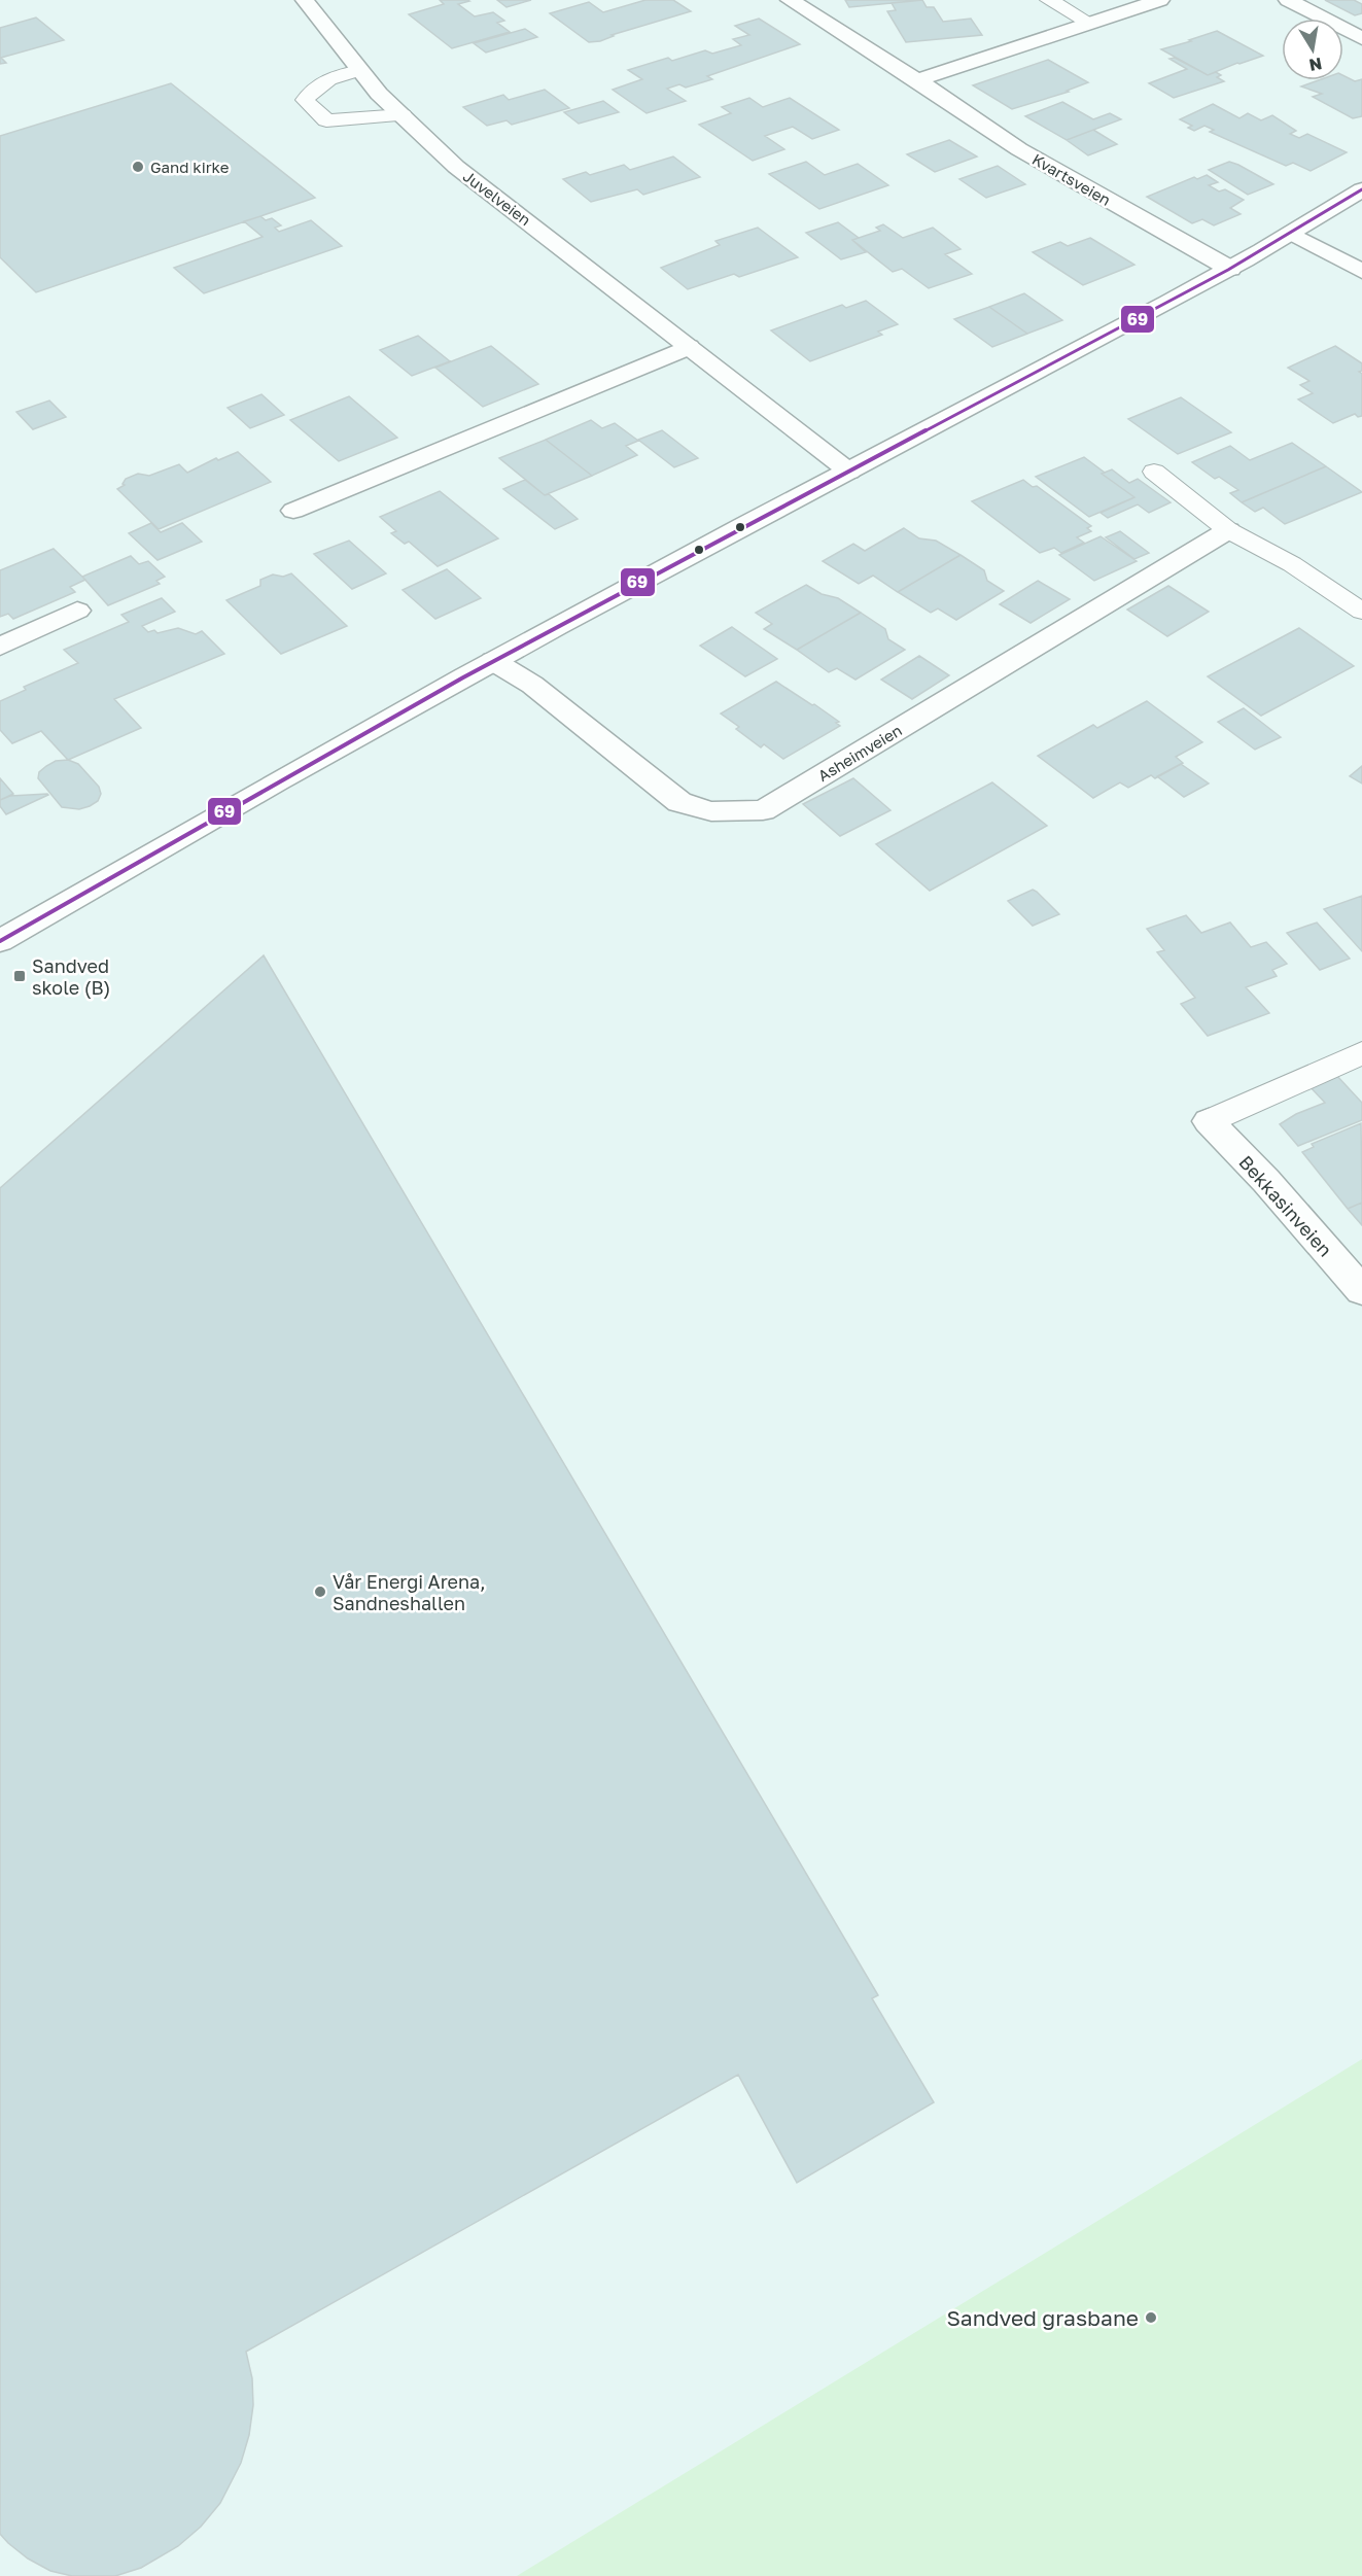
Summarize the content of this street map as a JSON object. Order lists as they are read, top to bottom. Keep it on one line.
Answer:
{"streets":{"street":["Kvartsveien","Juvelveien","Asheimveien","Bekkasinveien"]},"places":{"other":["Gand kirke","Vår Energi Arena, Sandneshallen","Sandved grasbane"],"transit":["Sandved skole (B)"]},"lines":["transit line 69"],"north":"bottom"}
